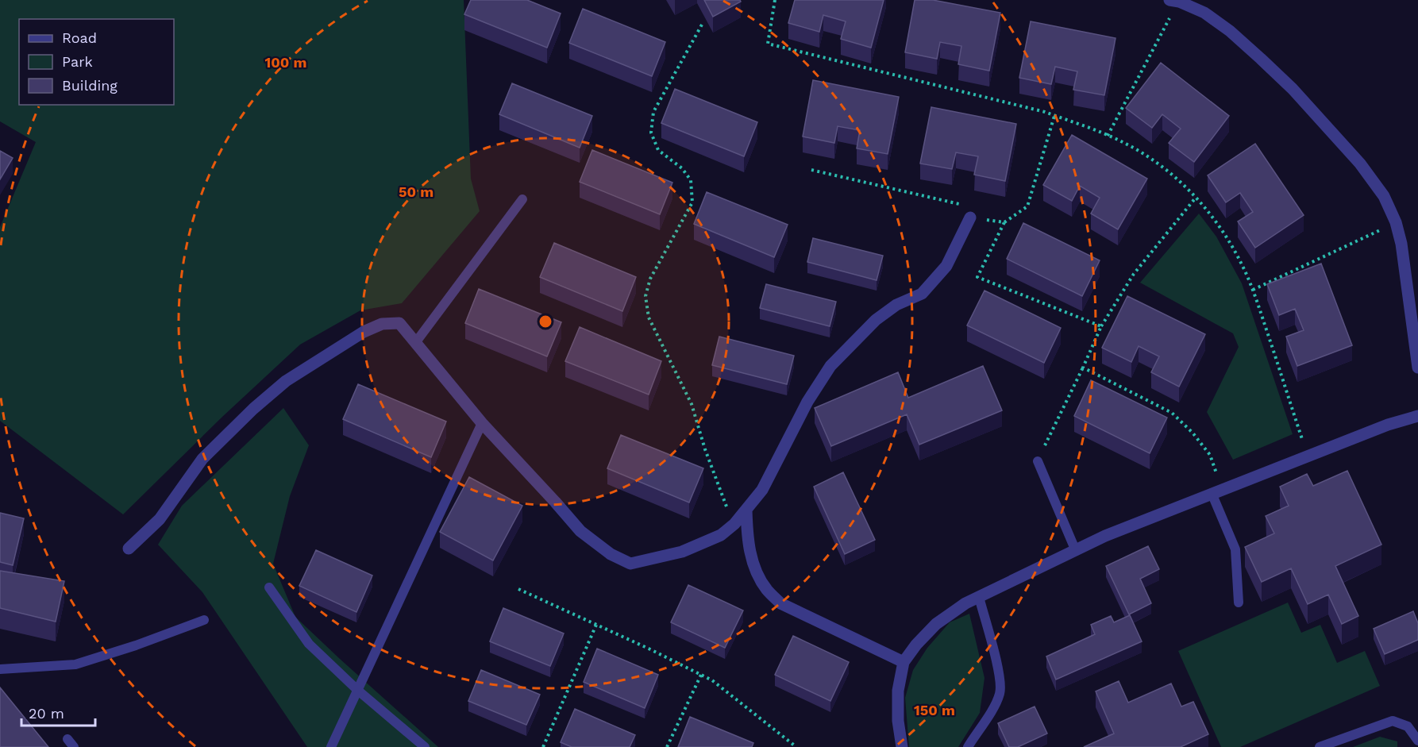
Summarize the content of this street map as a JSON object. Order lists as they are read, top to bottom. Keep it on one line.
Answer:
{"legend":["Road","Park","Building"],"scale_bar":"20 m","rings":["100 m","50 m","150 m"]}
